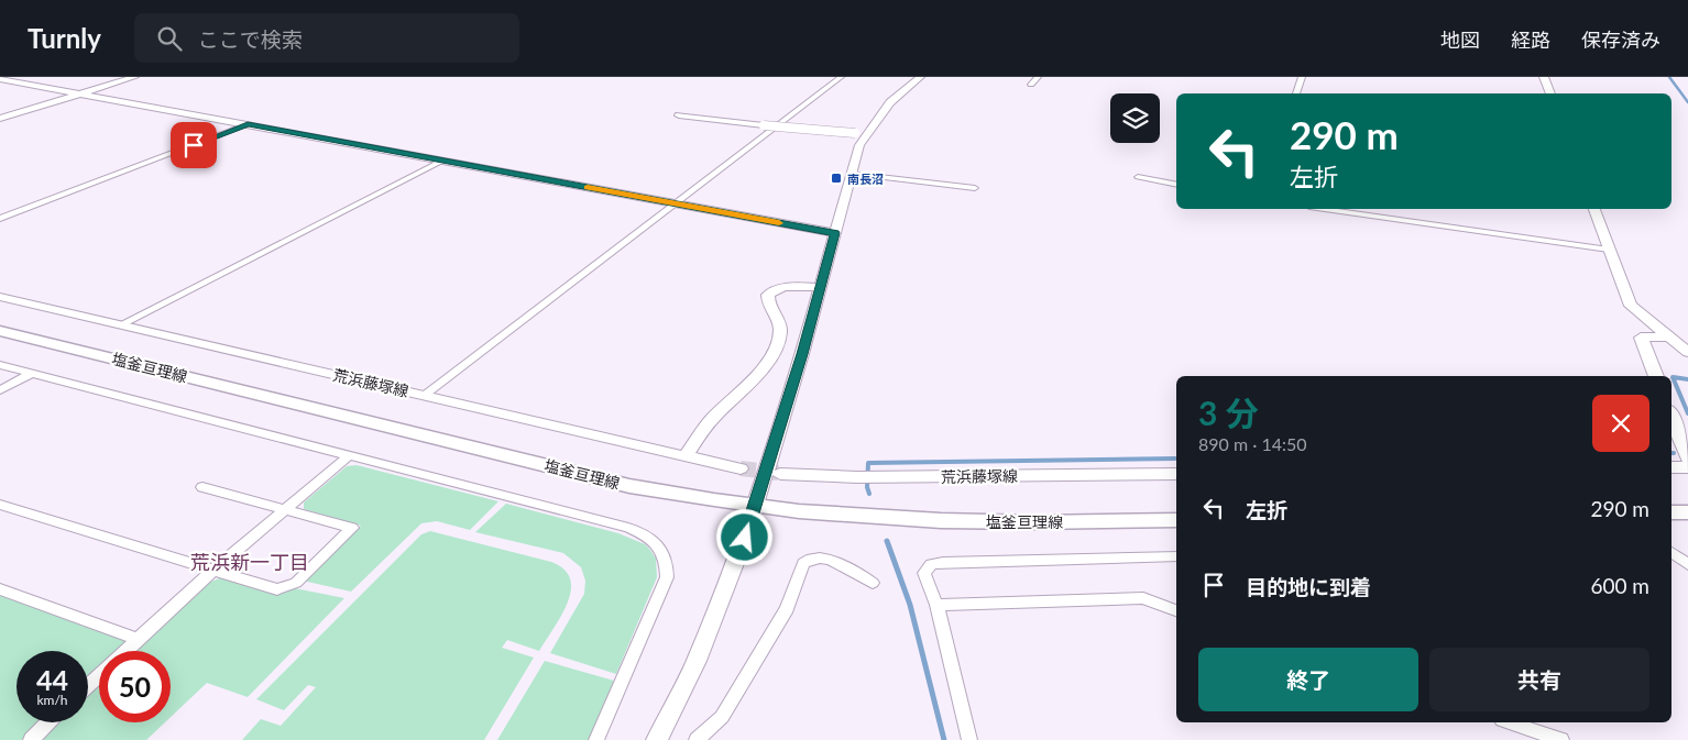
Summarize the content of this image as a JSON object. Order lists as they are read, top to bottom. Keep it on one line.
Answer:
{"streets":{"main road":["塩釜亘理線"],"street":["荒浜藤塚線"]},"districts":["荒浜新一丁目"],"places":{"transit":["南長沼"]},"page":{"header":"Turnly","search":"ここで検索","nav":["地図","経路","保存済み"],"turn":["290 m","左折"],"heading":["3 分","890 m · 14:50"],"list":[{"name":"左折","value":"290 m"},{"name":"目的地に到着","value":"600 m"}],"buttons":["終了","共有"],"speed":"44 km/h","limit":"50"}}
